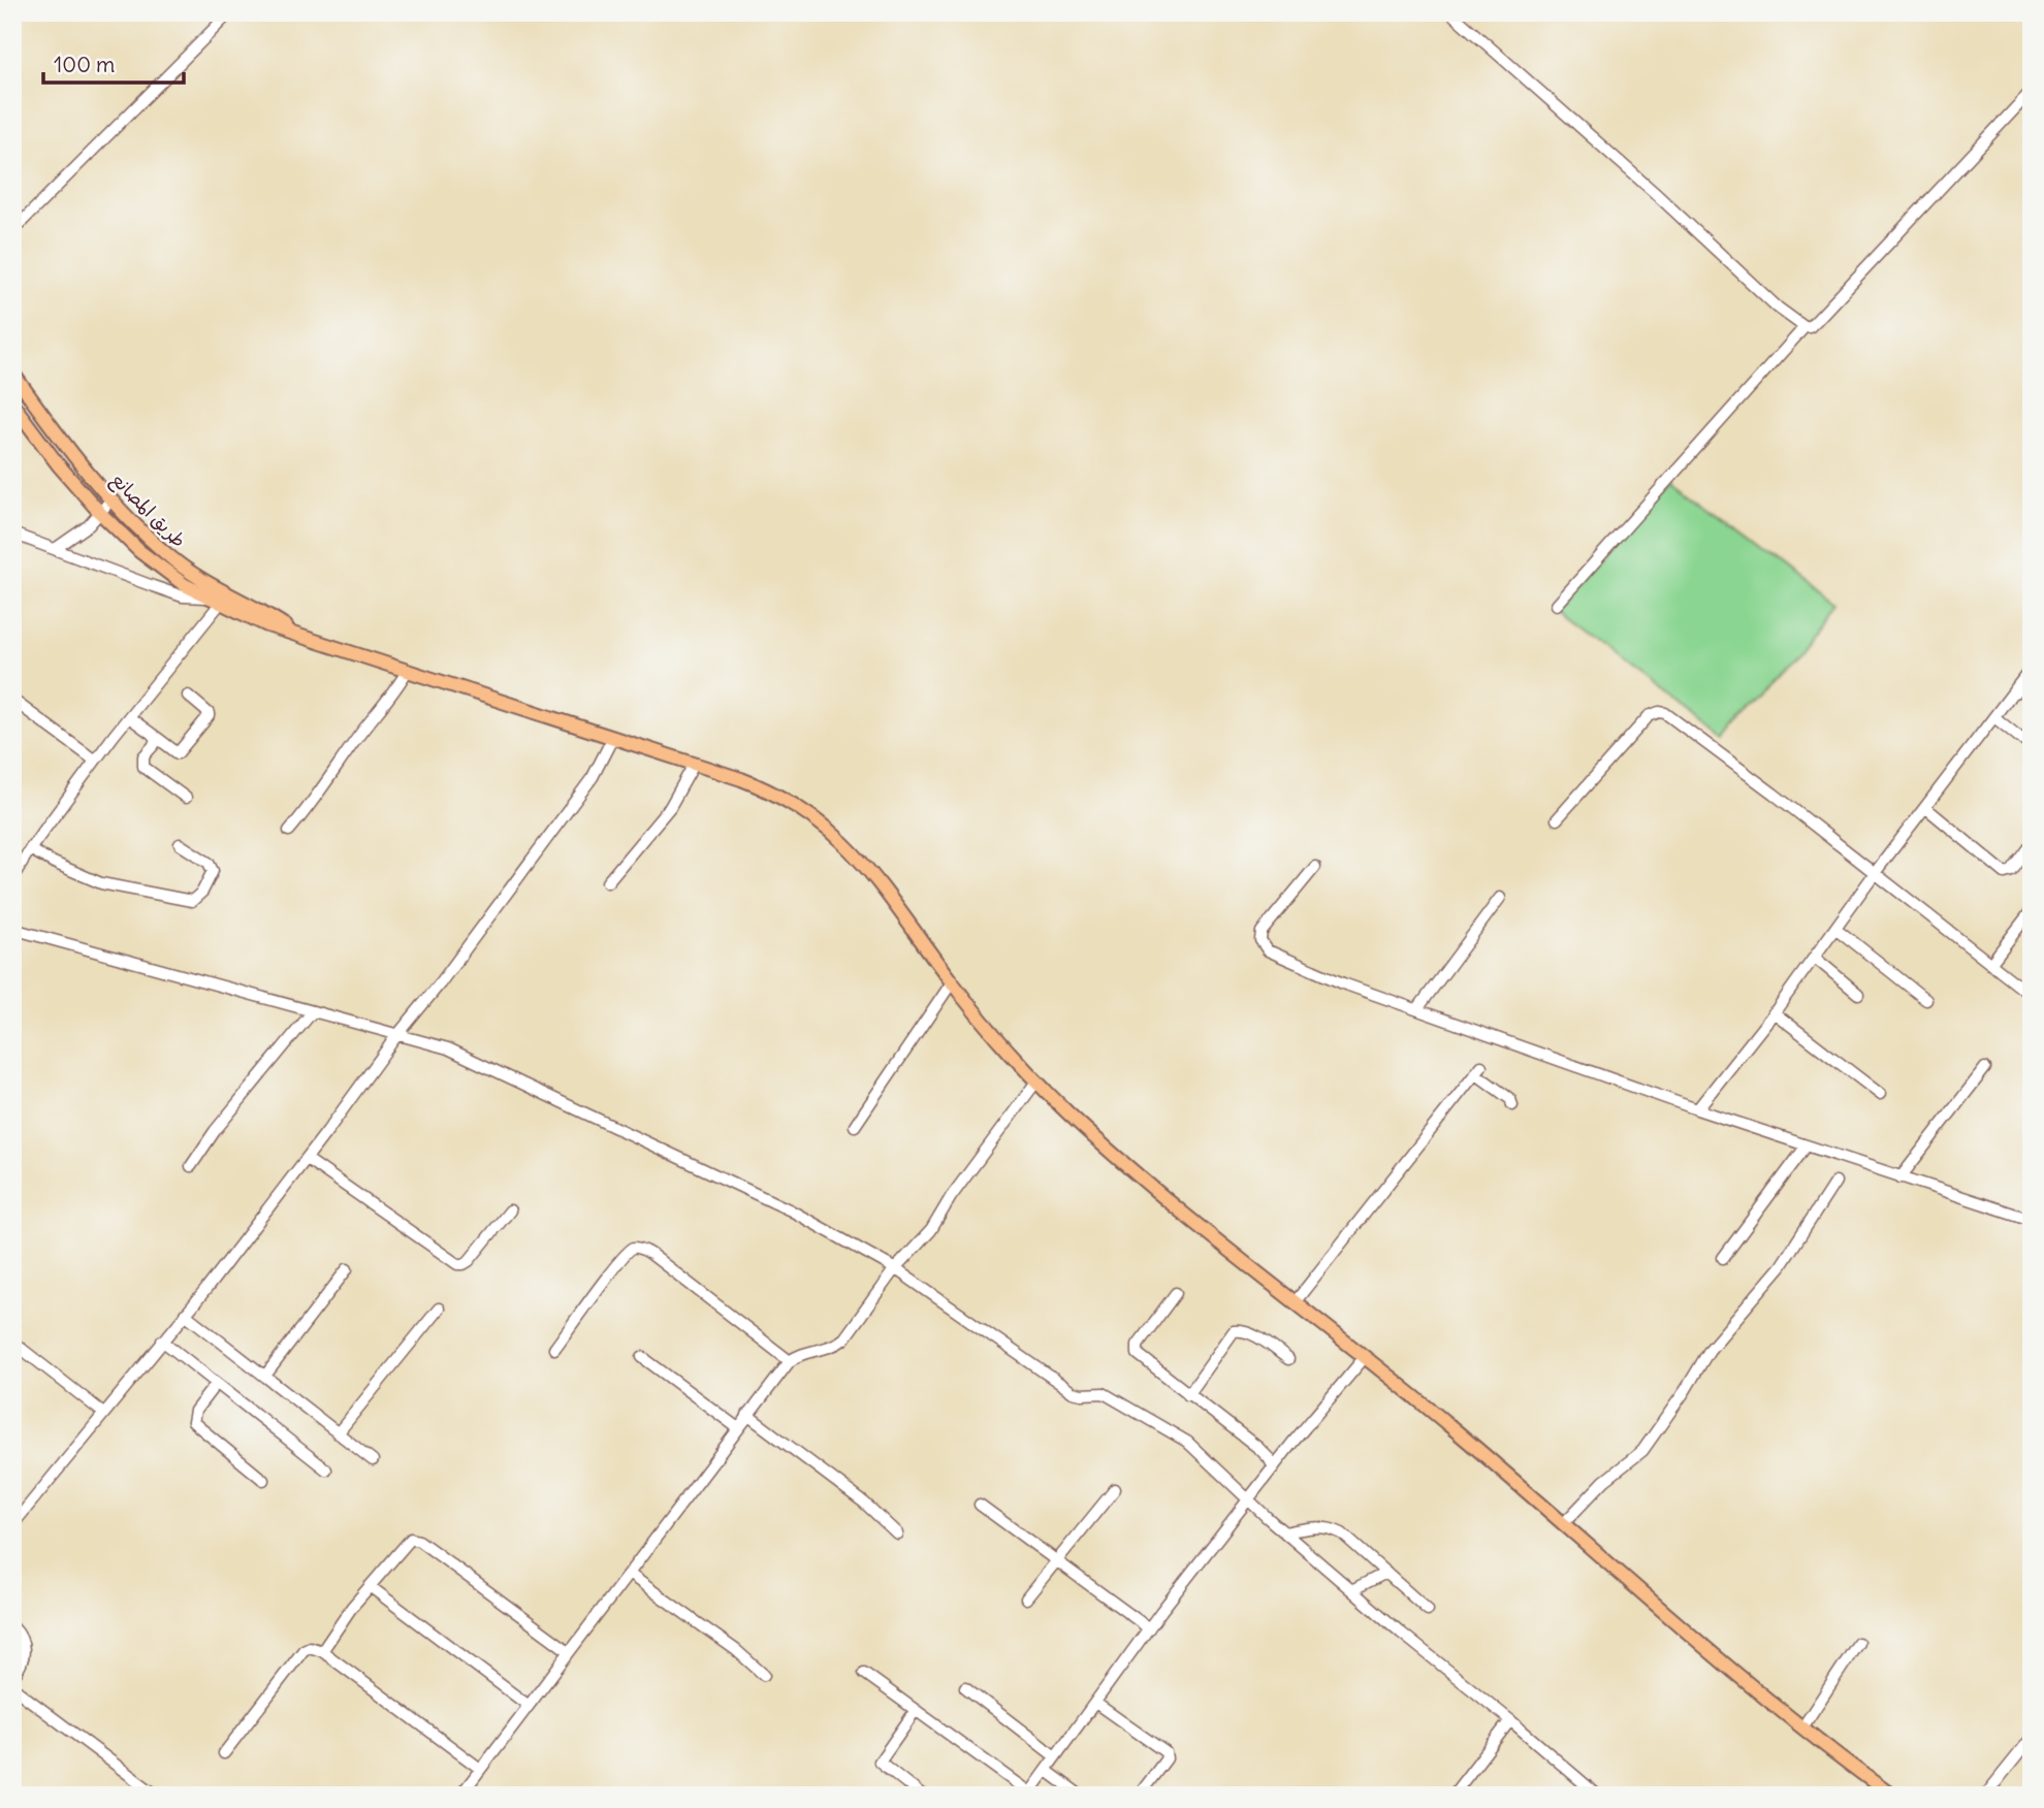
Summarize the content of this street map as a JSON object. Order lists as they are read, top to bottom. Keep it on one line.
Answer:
{"streets":{"main road":["طريق المصانع"]},"scale_bar":"100 m"}
